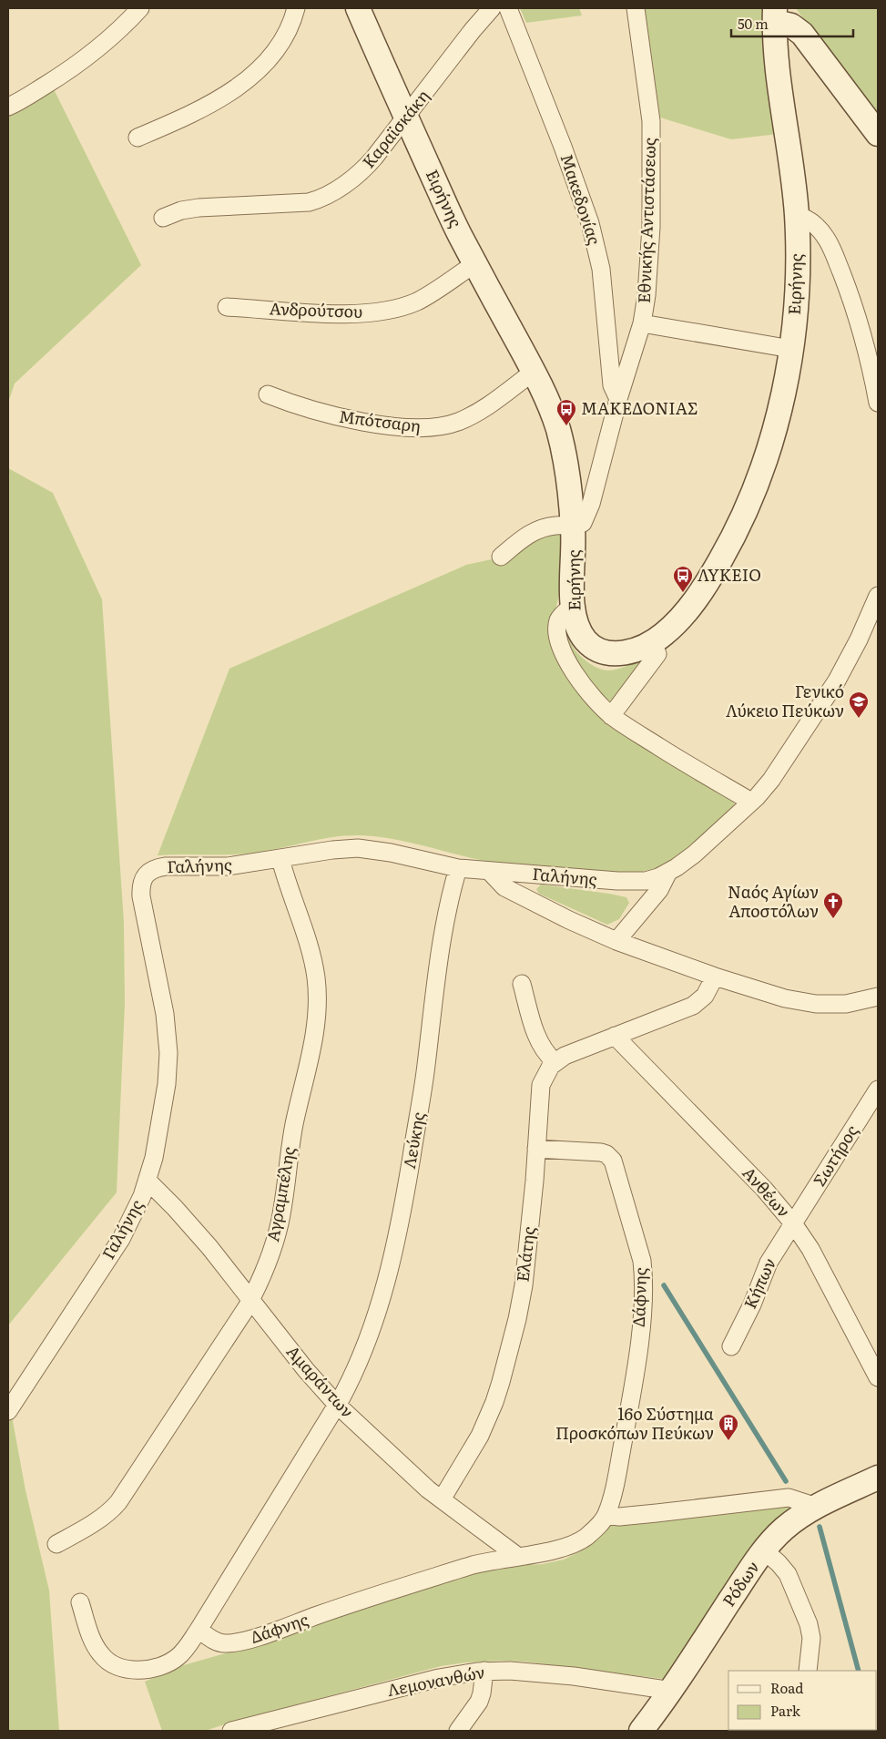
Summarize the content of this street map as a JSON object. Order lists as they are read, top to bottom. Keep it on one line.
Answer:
{"streets":{"street":["Καραϊσκάκη","Ειρήνης","Μακεδονίας","Εθνικής Αντιστάσεως","Ανδρούτσου","Μπότσαρη","Γαλήνης","Λεύκης","Σωτήρος","Ανθέων","Αγραμπέλης","Ελάτης","Κήπων","Δάφνης","Αμαράντων","Ρόδων","Λεμονανθών"]},"crossings":[["Καραϊσκάκη","Ειρήνης"],["Ειρήνης","Εθνικής Αντιστάσεως"],["Ειρήνης","Ανδρούτσου"],["Ειρήνης","Μπότσαρη"],["Μακεδονίας","Εθνικής Αντιστάσεως"],["Γαλήνης","Λεύκης"],["Γαλήνης","Αγραμπέλης"],["Γαλήνης","Αμαράντων"],["Λεύκης","Αμαράντων"],["Σωτήρος","Ανθέων"],["Σωτήρος","Κήπων"],["Ανθέων","Κήπων"],["Αγραμπέλης","Αμαράντων"],["Ελάτης","Δάφνης"],["Ελάτης","Αμαράντων"],["Δάφνης","Αμαράντων"],["Ρόδων","Λεμονανθών"]],"places":{"bus stop":["ΜΑΚΕΔΟΝΙΑΣ","ΛΥΚΕΙΟ"],"school or university":["Γενικό Λύκειο Πεύκων"],"church":["Ναός Αγίων Αποστόλων"],"building":["16ο Σύστημα Προσκόπων Πεύκων"]},"legend":["Road","Park"],"scale_bar":"50 m"}
